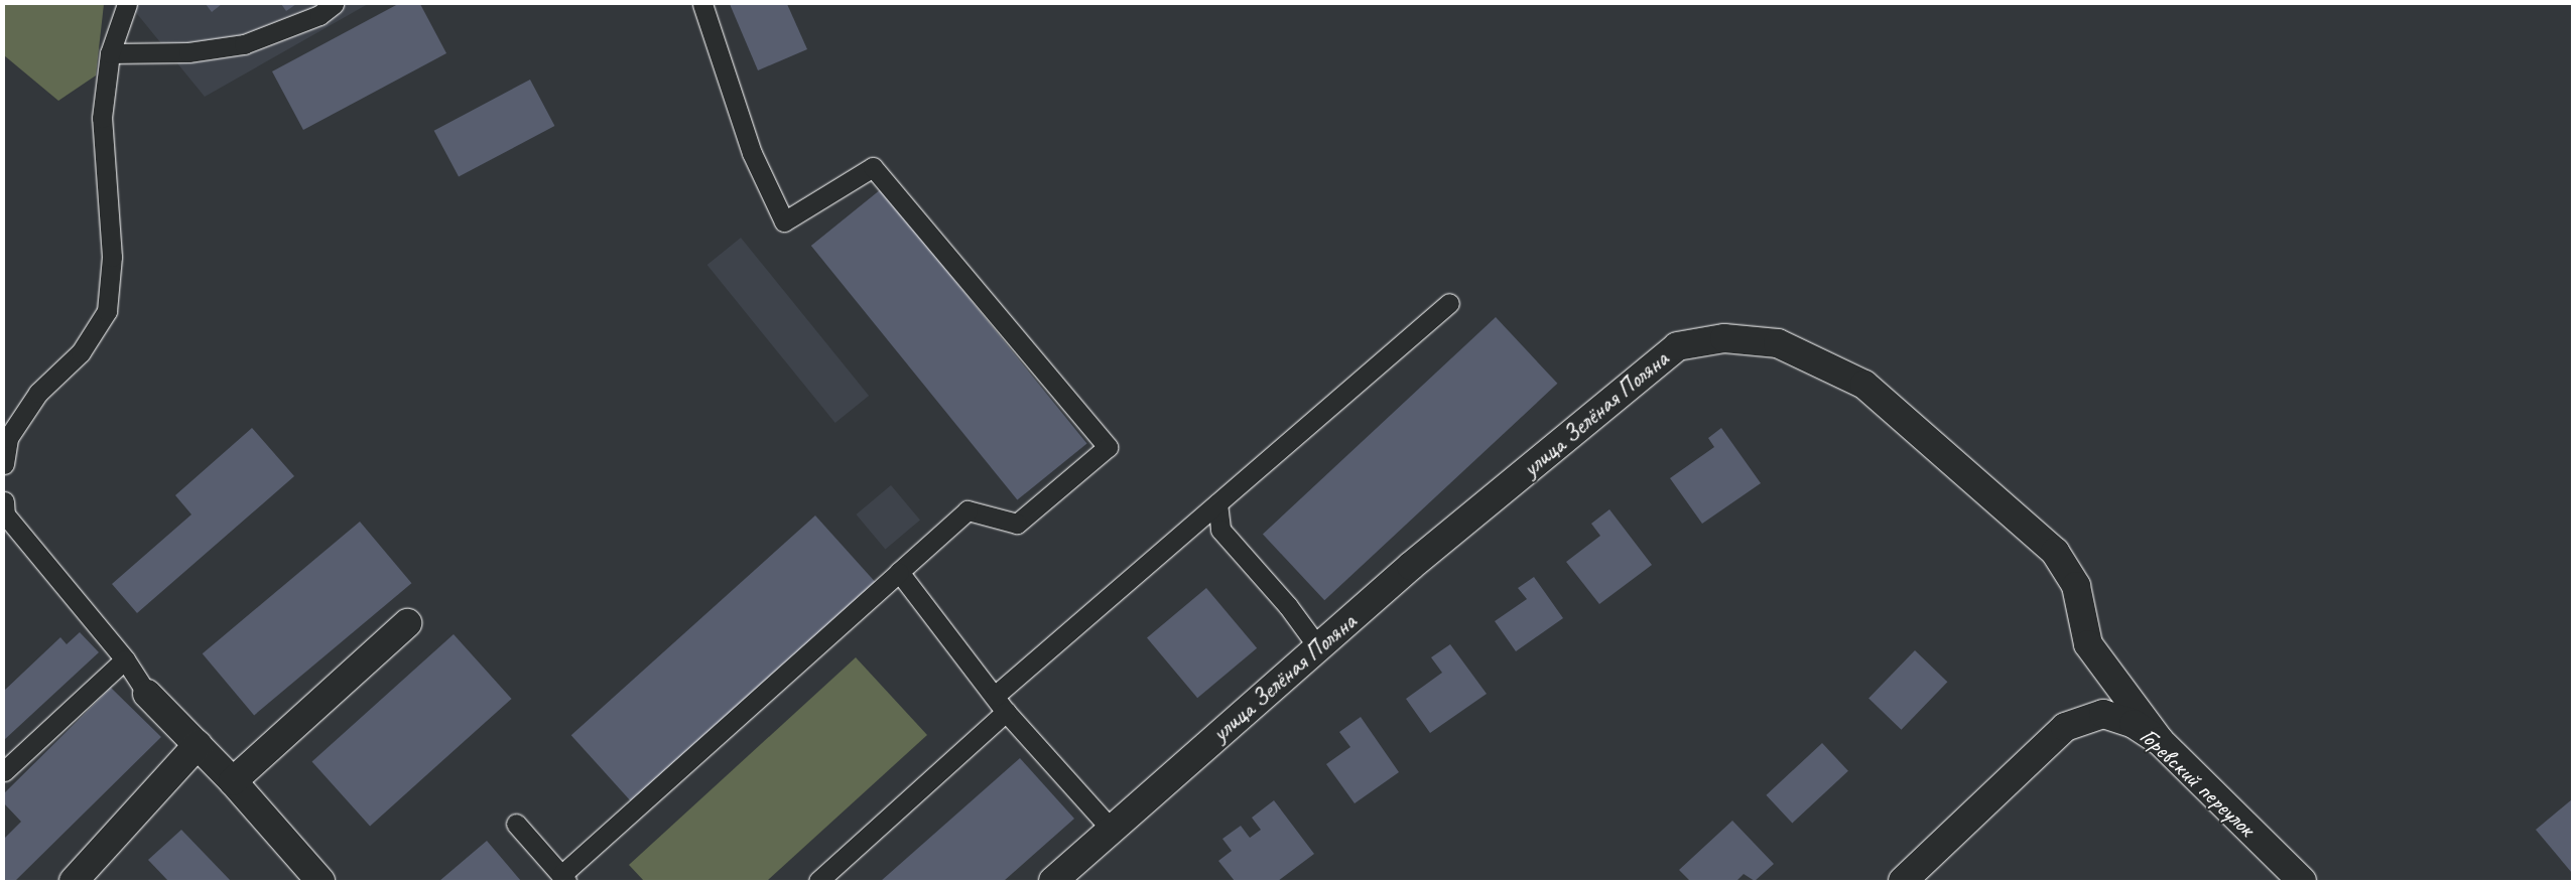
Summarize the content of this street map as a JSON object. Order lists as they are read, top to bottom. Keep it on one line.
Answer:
{"streets":{"street":["улица Зелёная Поляна","Горевский переулок"]},"crossings":[["улица Зелёная Поляна","Горевский переулок"]]}
